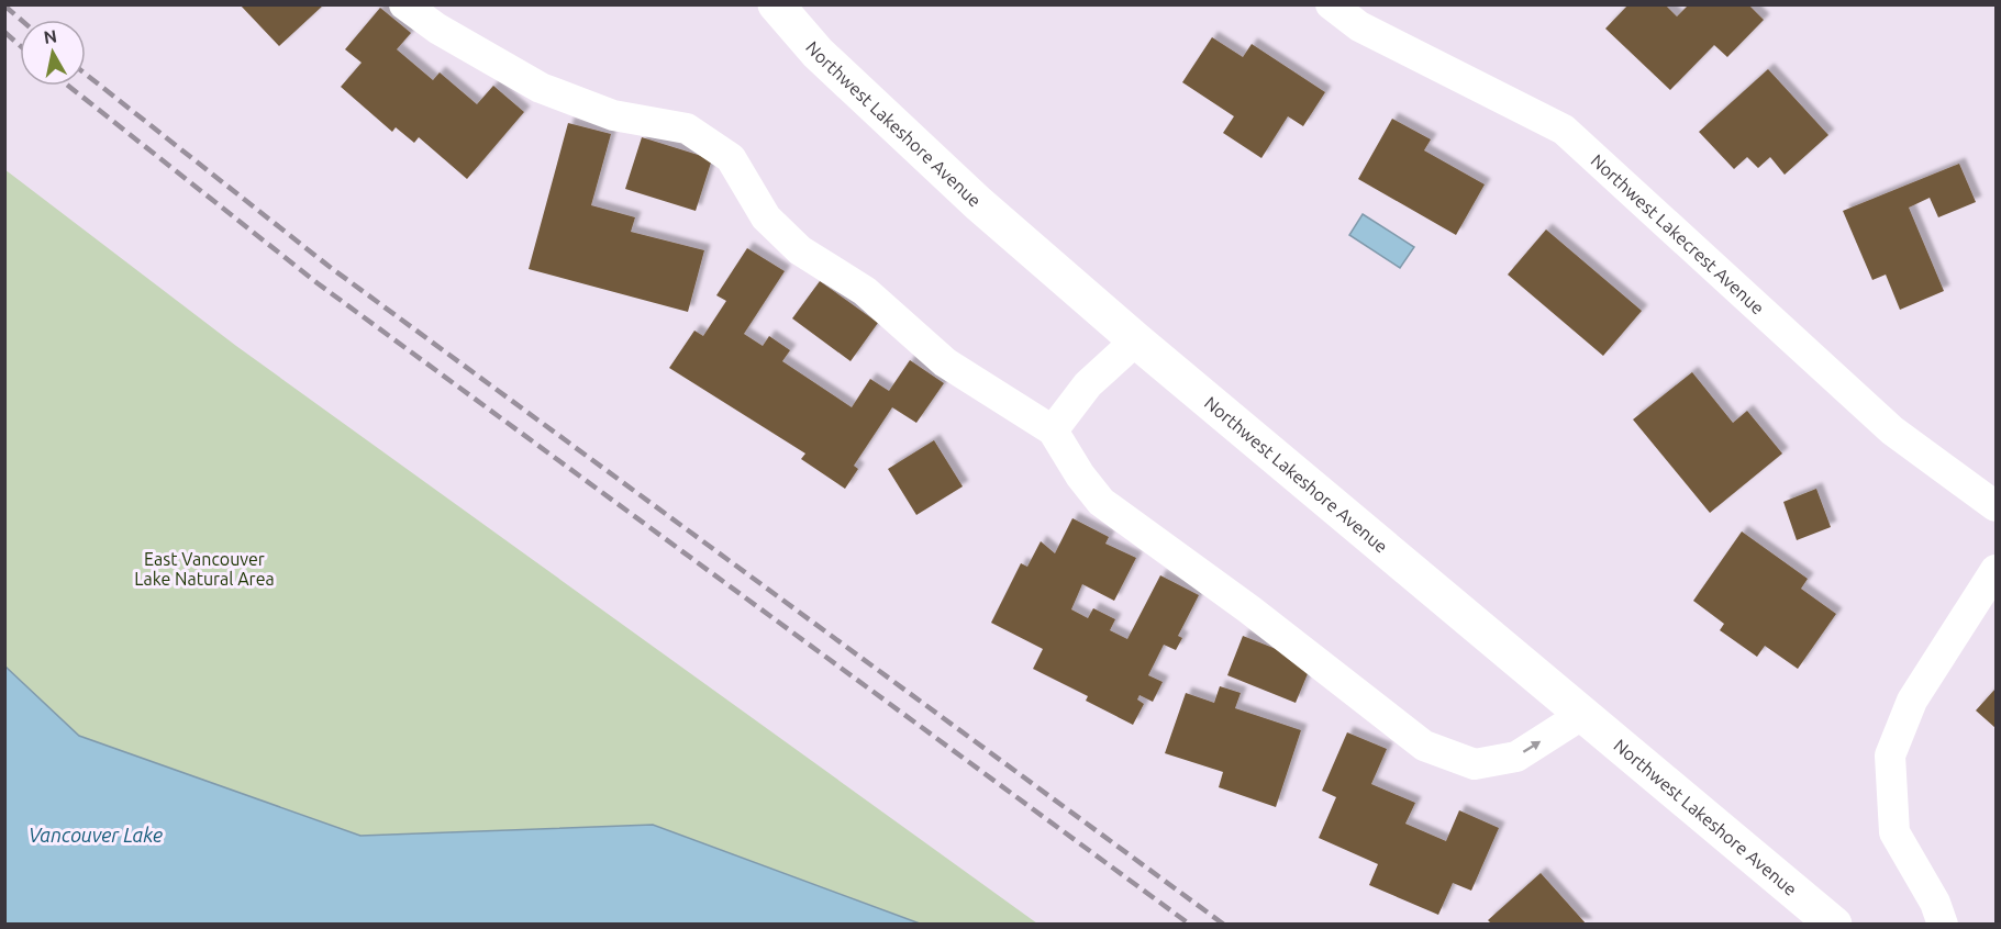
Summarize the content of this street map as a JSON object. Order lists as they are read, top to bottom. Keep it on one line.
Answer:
{"streets":{"main road":["Northwest Lakeshore Avenue"],"street":["Northwest Lakecrest Avenue"]},"water":["Vancouver Lake"],"parks":["East Vancouver Lake Natural Area"],"north":"top"}
